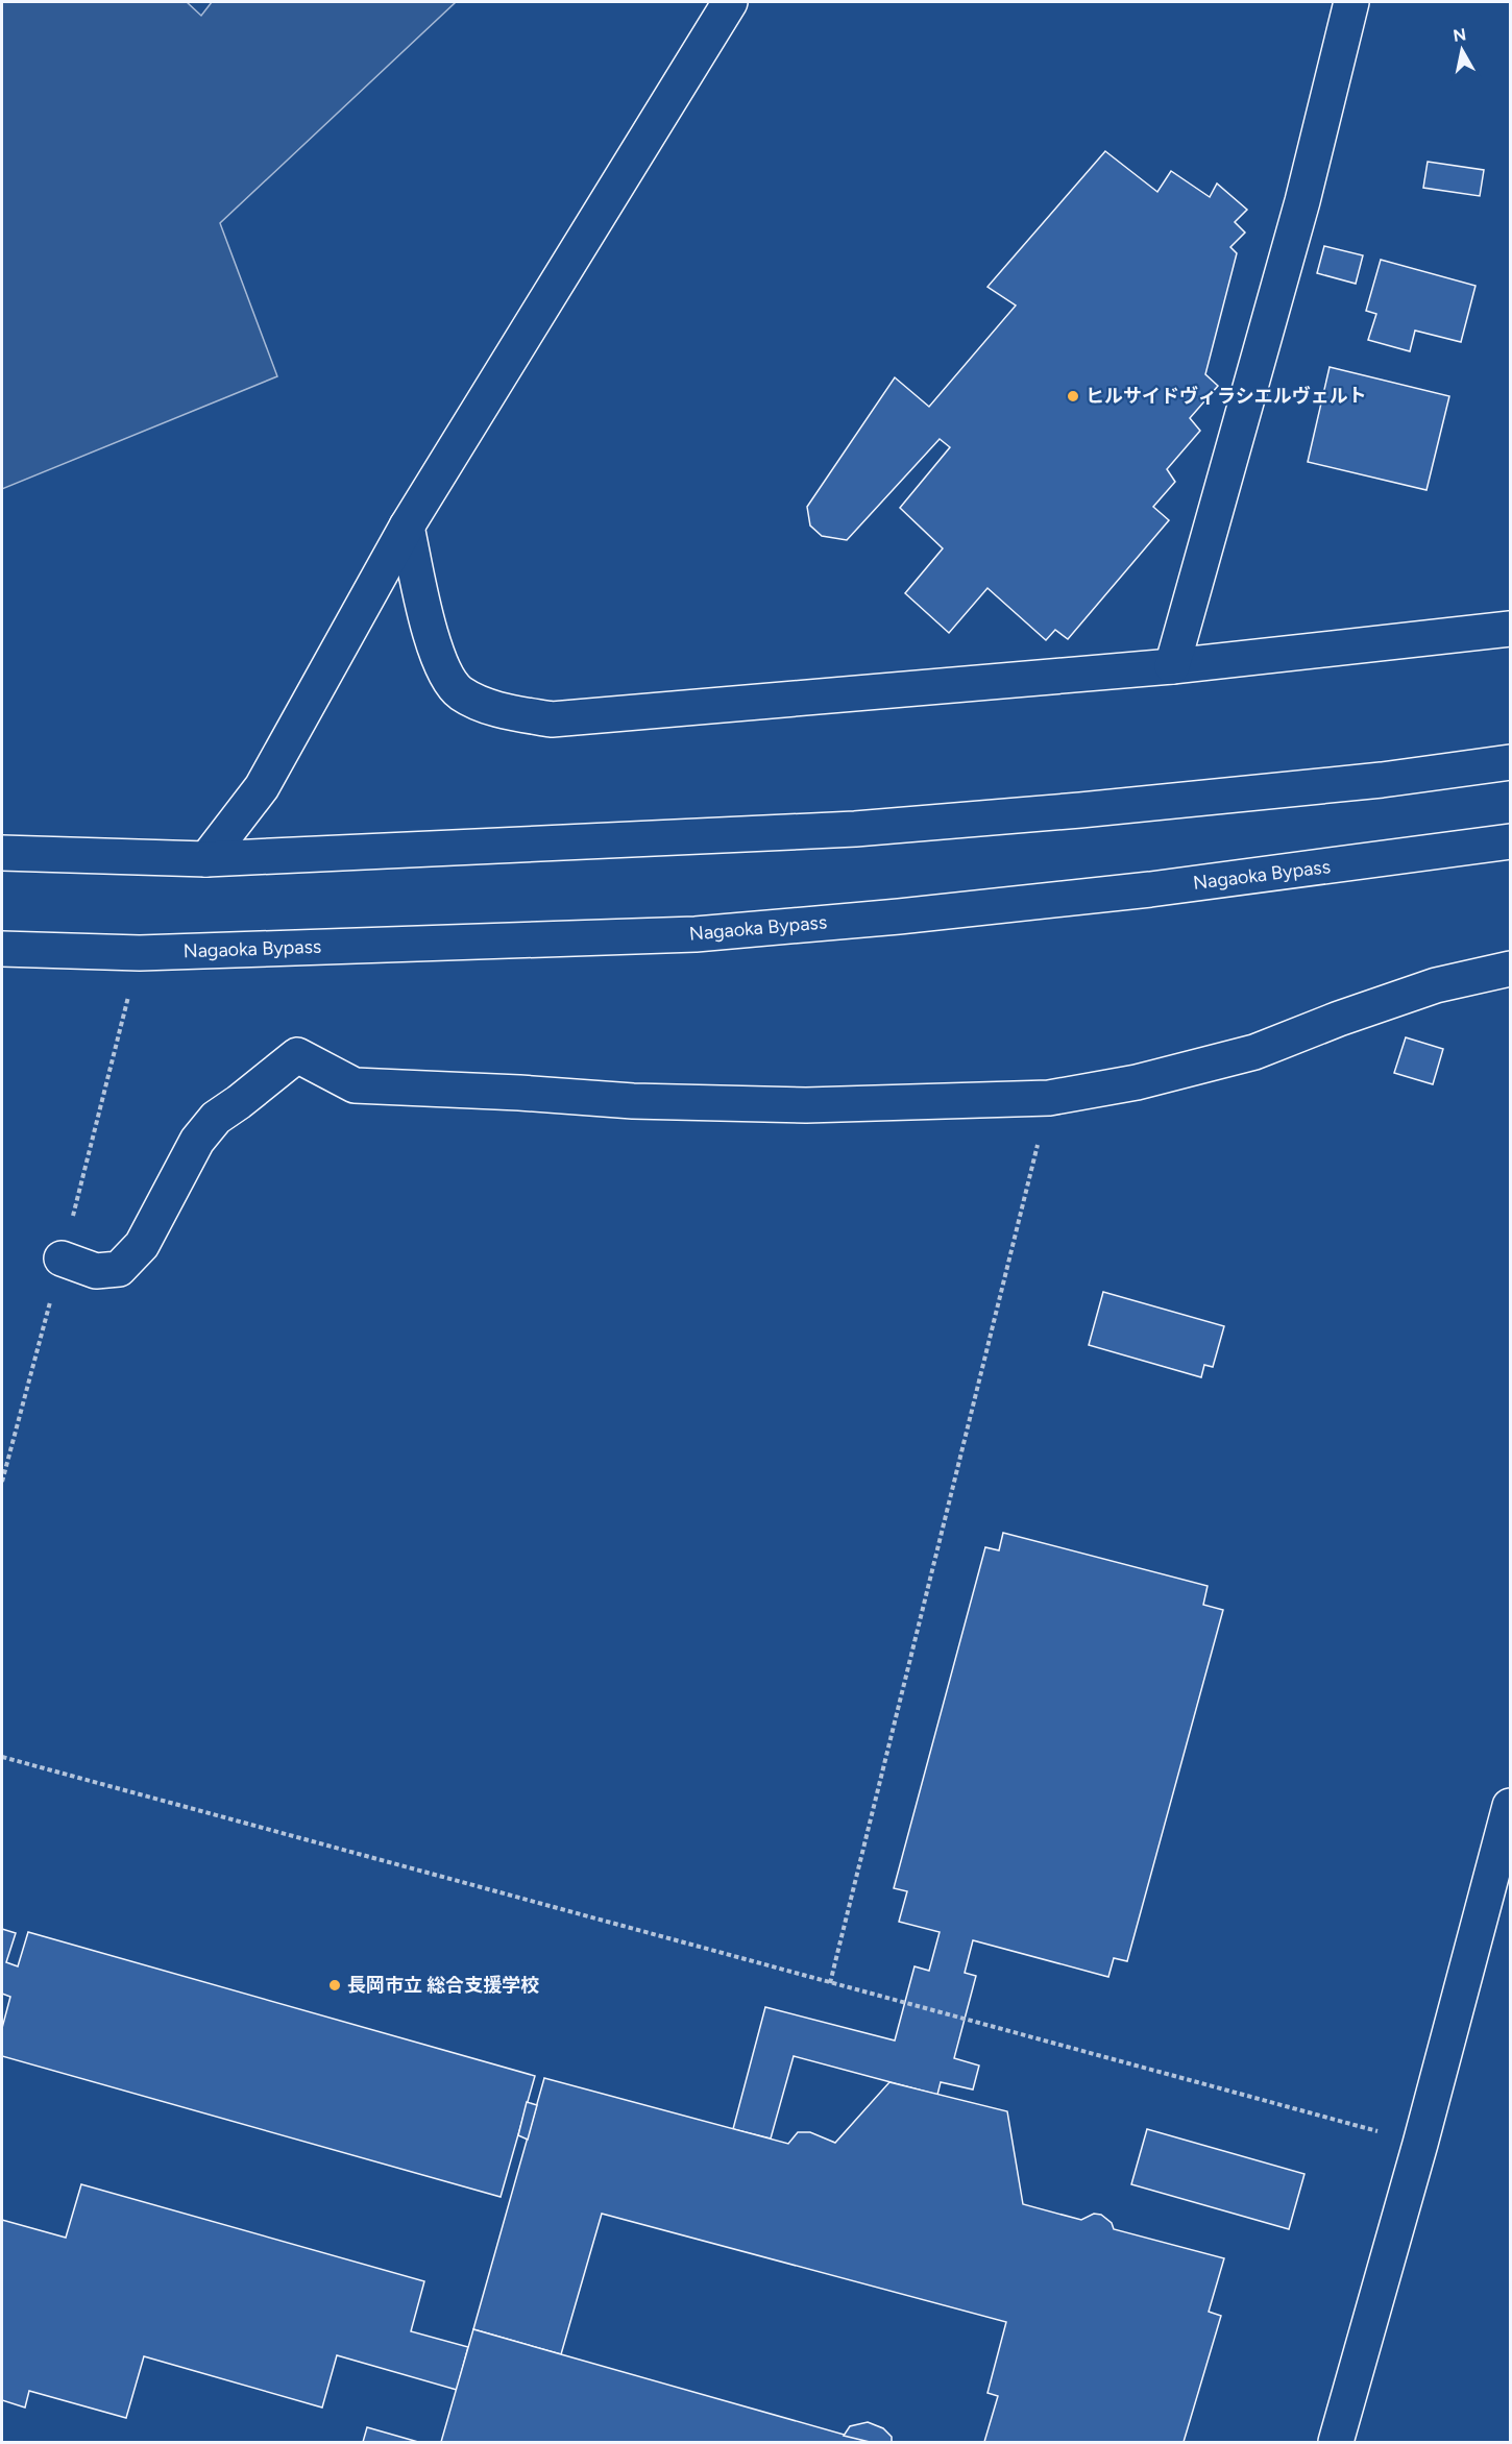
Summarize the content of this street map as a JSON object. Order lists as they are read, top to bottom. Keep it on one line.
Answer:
{"streets":{"main road":["Nagaoka Bypass"]},"places":["ヒルサイドヴィラシエルヴェルト","長岡市立 総合支援学校"],"north":"top"}
